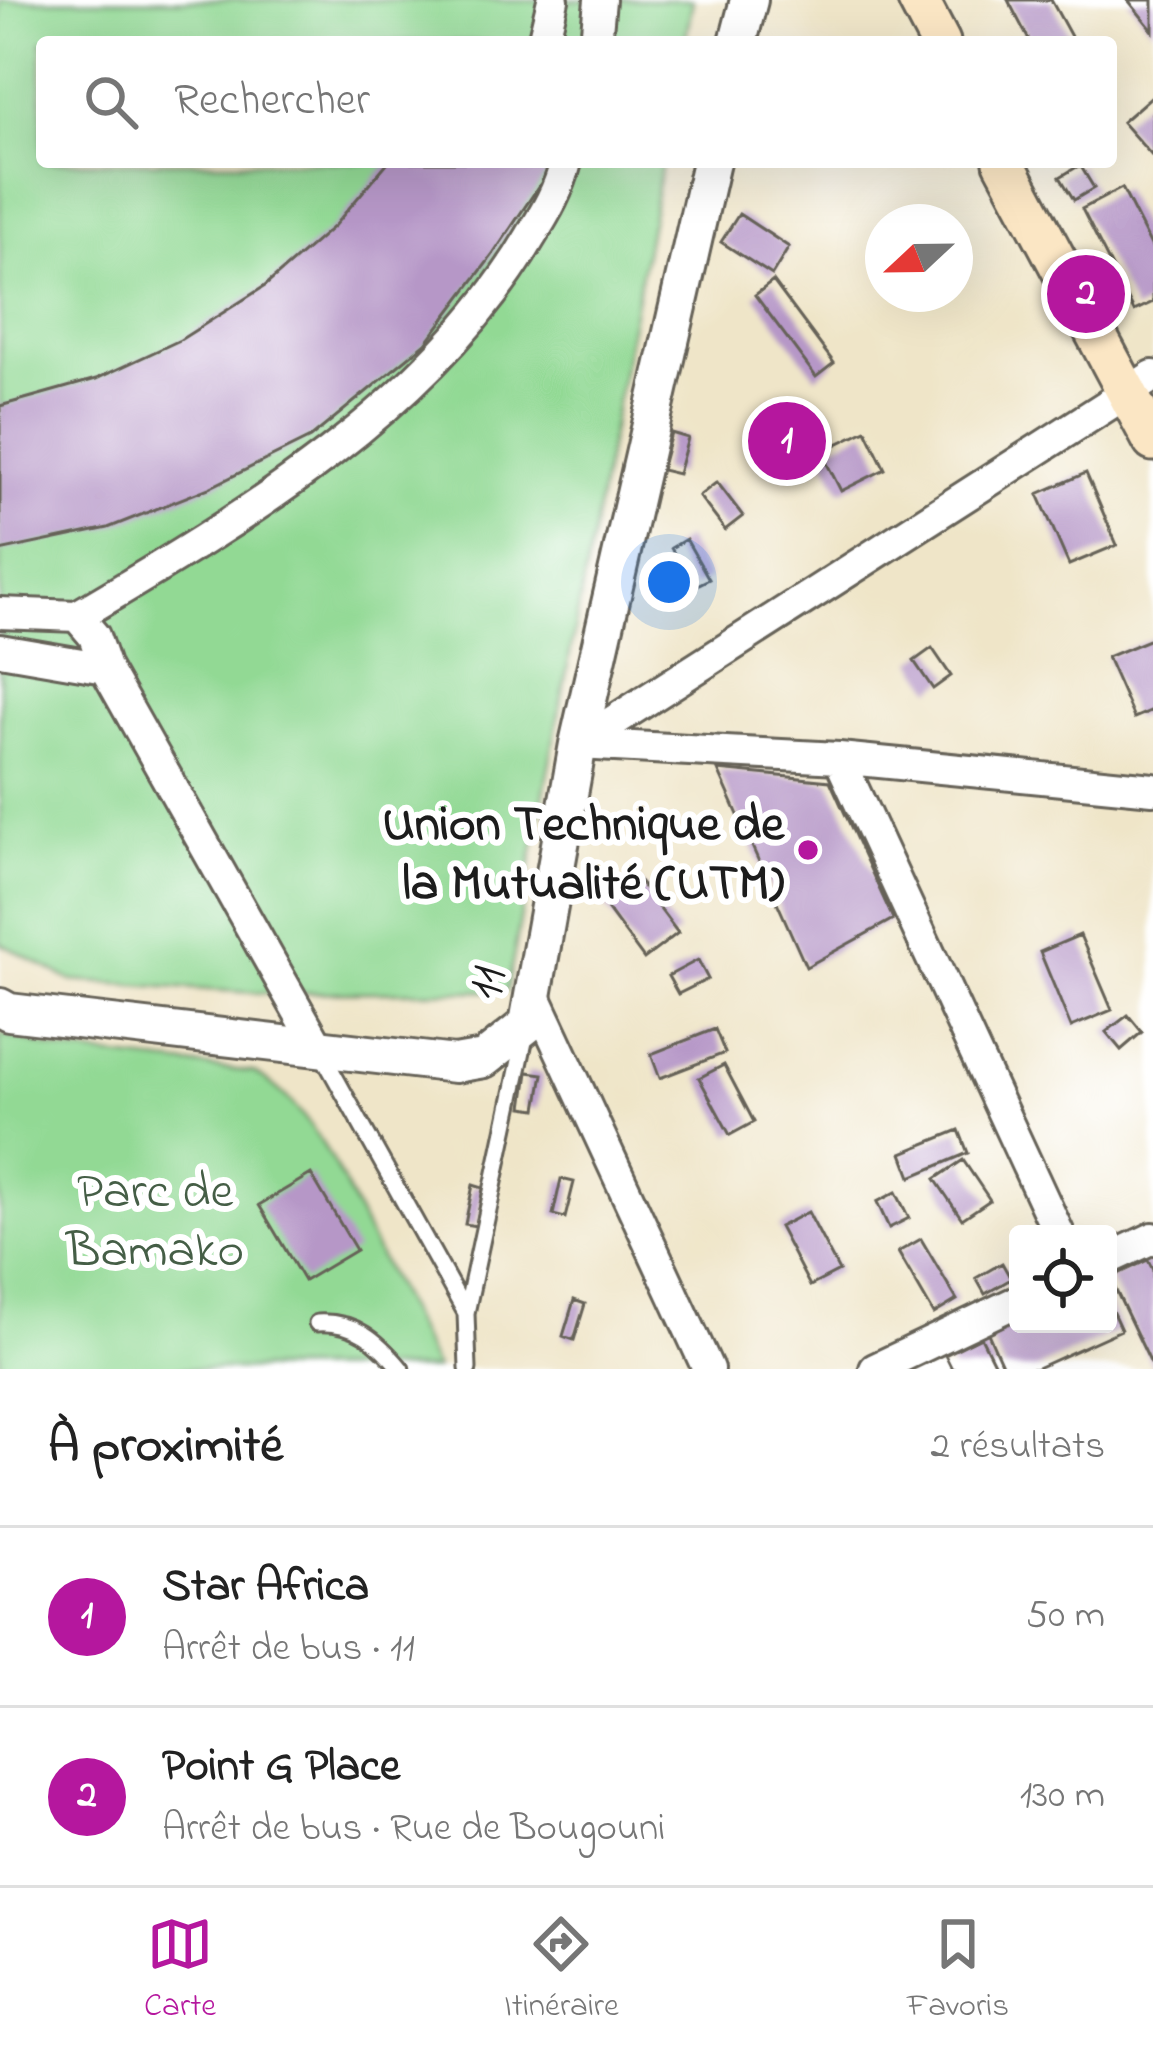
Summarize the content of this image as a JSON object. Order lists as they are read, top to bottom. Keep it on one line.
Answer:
{"streets":{"street":["11"]},"parks":["Parc de Bamako"],"places":["Union Technique de la Mutualité (UTM)"],"north":"left","page":{"search":"Rechercher","pins":["2","1"],"heading":["À proximité","2 résultats"],"list":[{"mark":"1","name":"Star Africa","note":"Arrêt de bus · 11","value":"50 m"},{"mark":"2","name":"Point G Place","note":"Arrêt de bus · Rue de Bougouni","value":"130 m"}],"nav":["Carte","Itinéraire","Favoris"]}}
